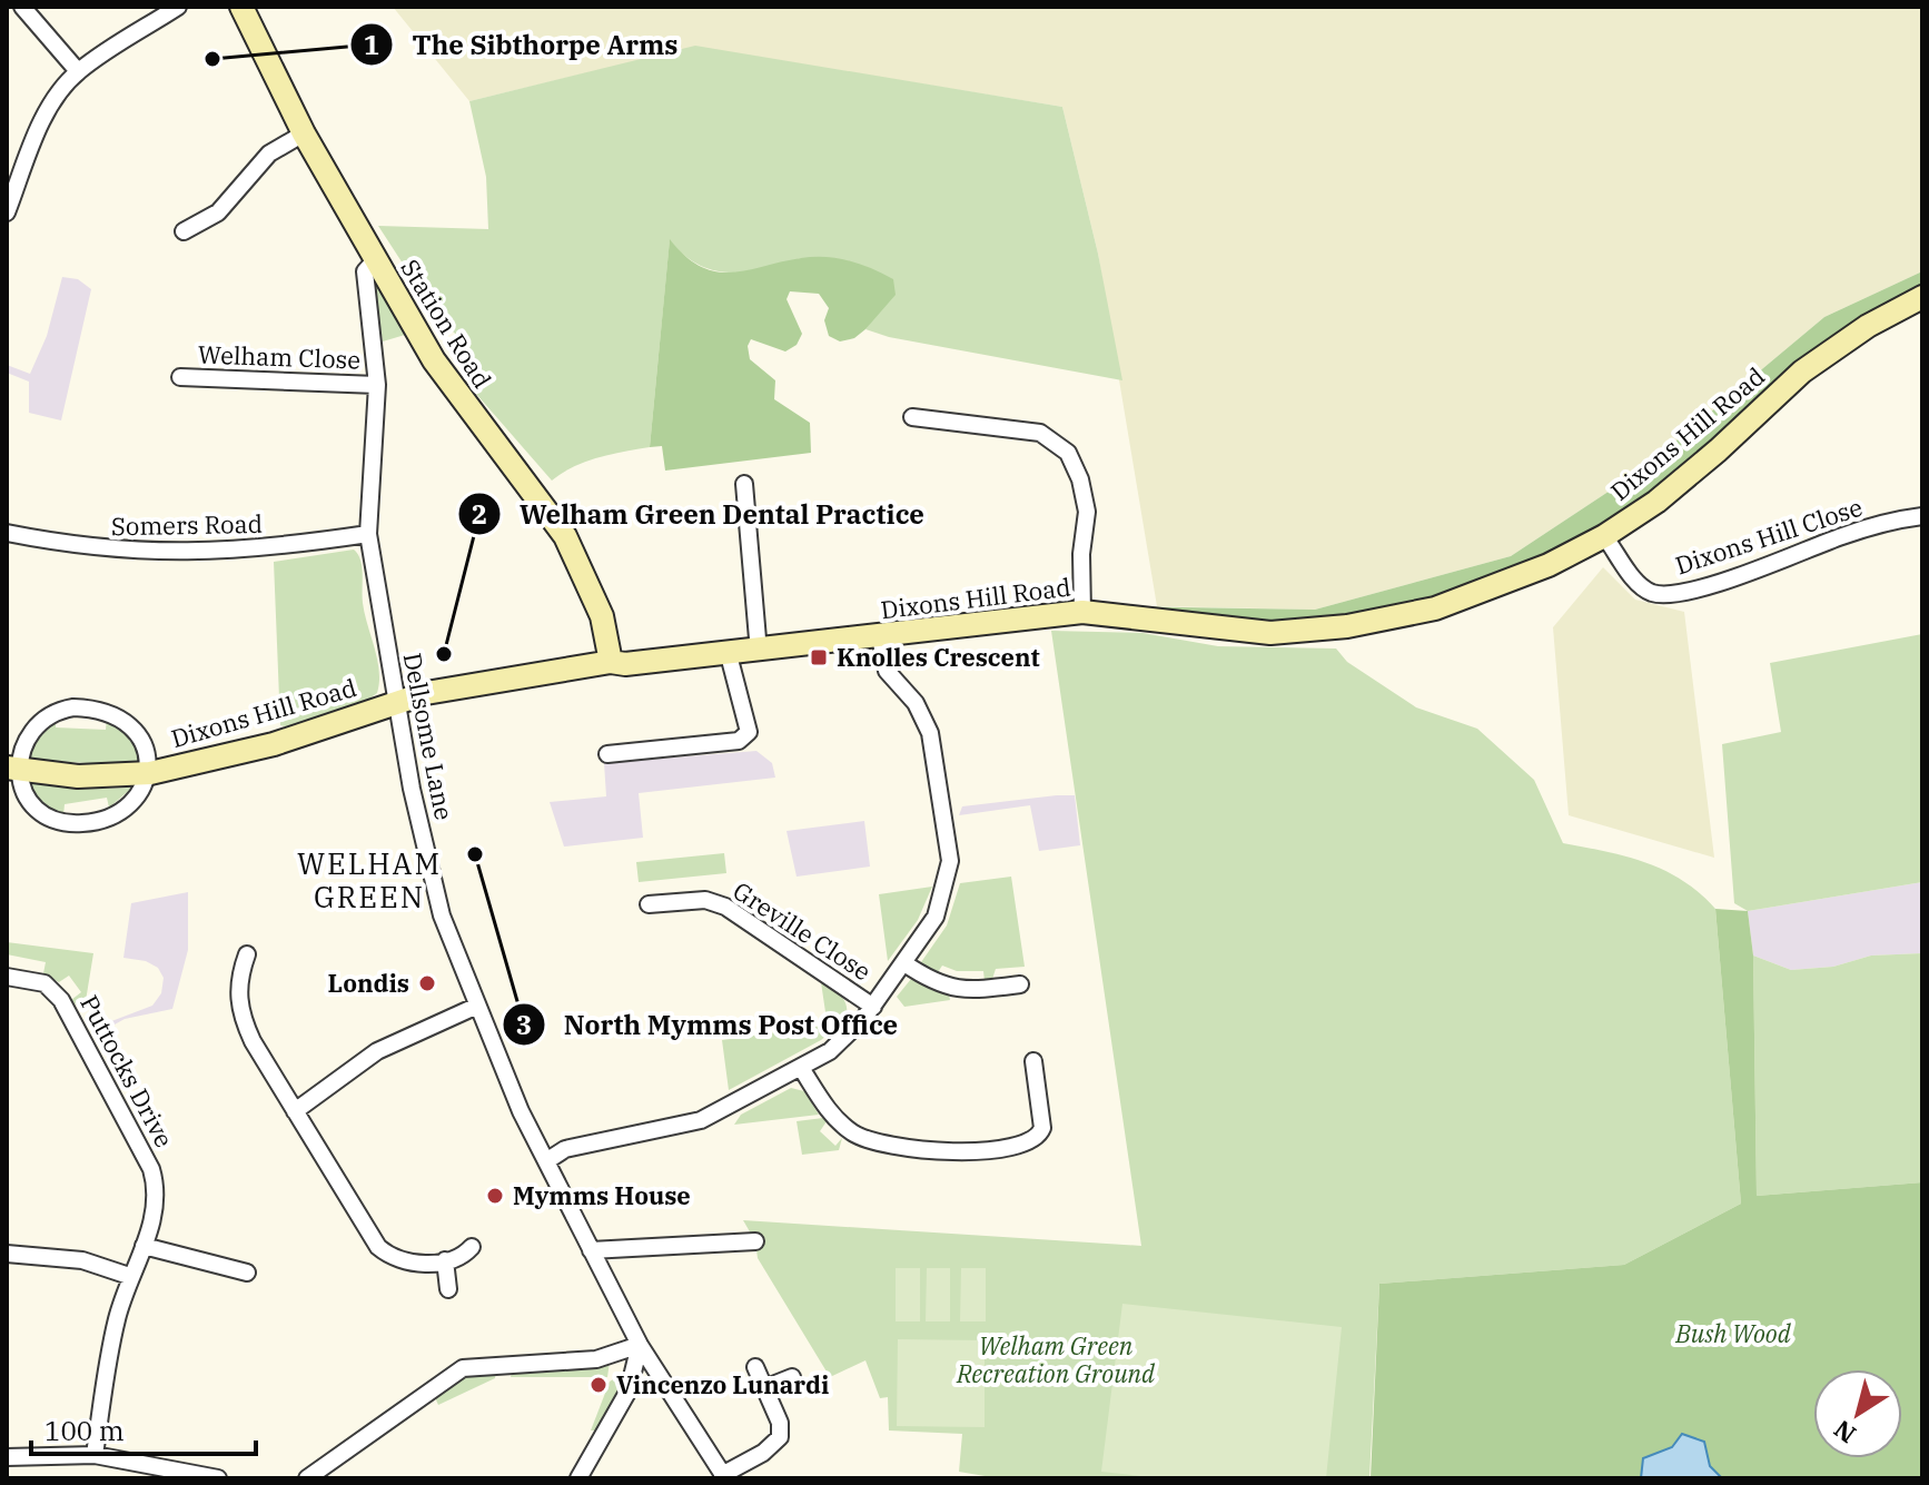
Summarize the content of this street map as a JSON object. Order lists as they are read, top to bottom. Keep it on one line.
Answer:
{"streets":{"street":["Station Road","Welham Close","Dixons Hill Road","Somers Road","Dixons Hill Close","Dellsome Lane","Greville Close","Puttocks Drive"]},"crossings":[["Station Road","Dixons Hill Road"],["Station Road","Dellsome Lane"],["Welham Close","Dellsome Lane"],["Dixons Hill Road","Dixons Hill Close"],["Dixons Hill Road","Dellsome Lane"],["Somers Road","Dellsome Lane"]],"districts":["WELHAM GREEN"],"parks":["Bush Wood","Welham Green Recreation Ground"],"places":{"other":["The Sibthorpe Arms","Welham Green Dental Practice","North Mymms Post Office","Londis","Mymms House","Vincenzo Lunardi"],"transit":["Knolles Crescent"]},"scale_bar":"100 m","north":"bottom left"}
